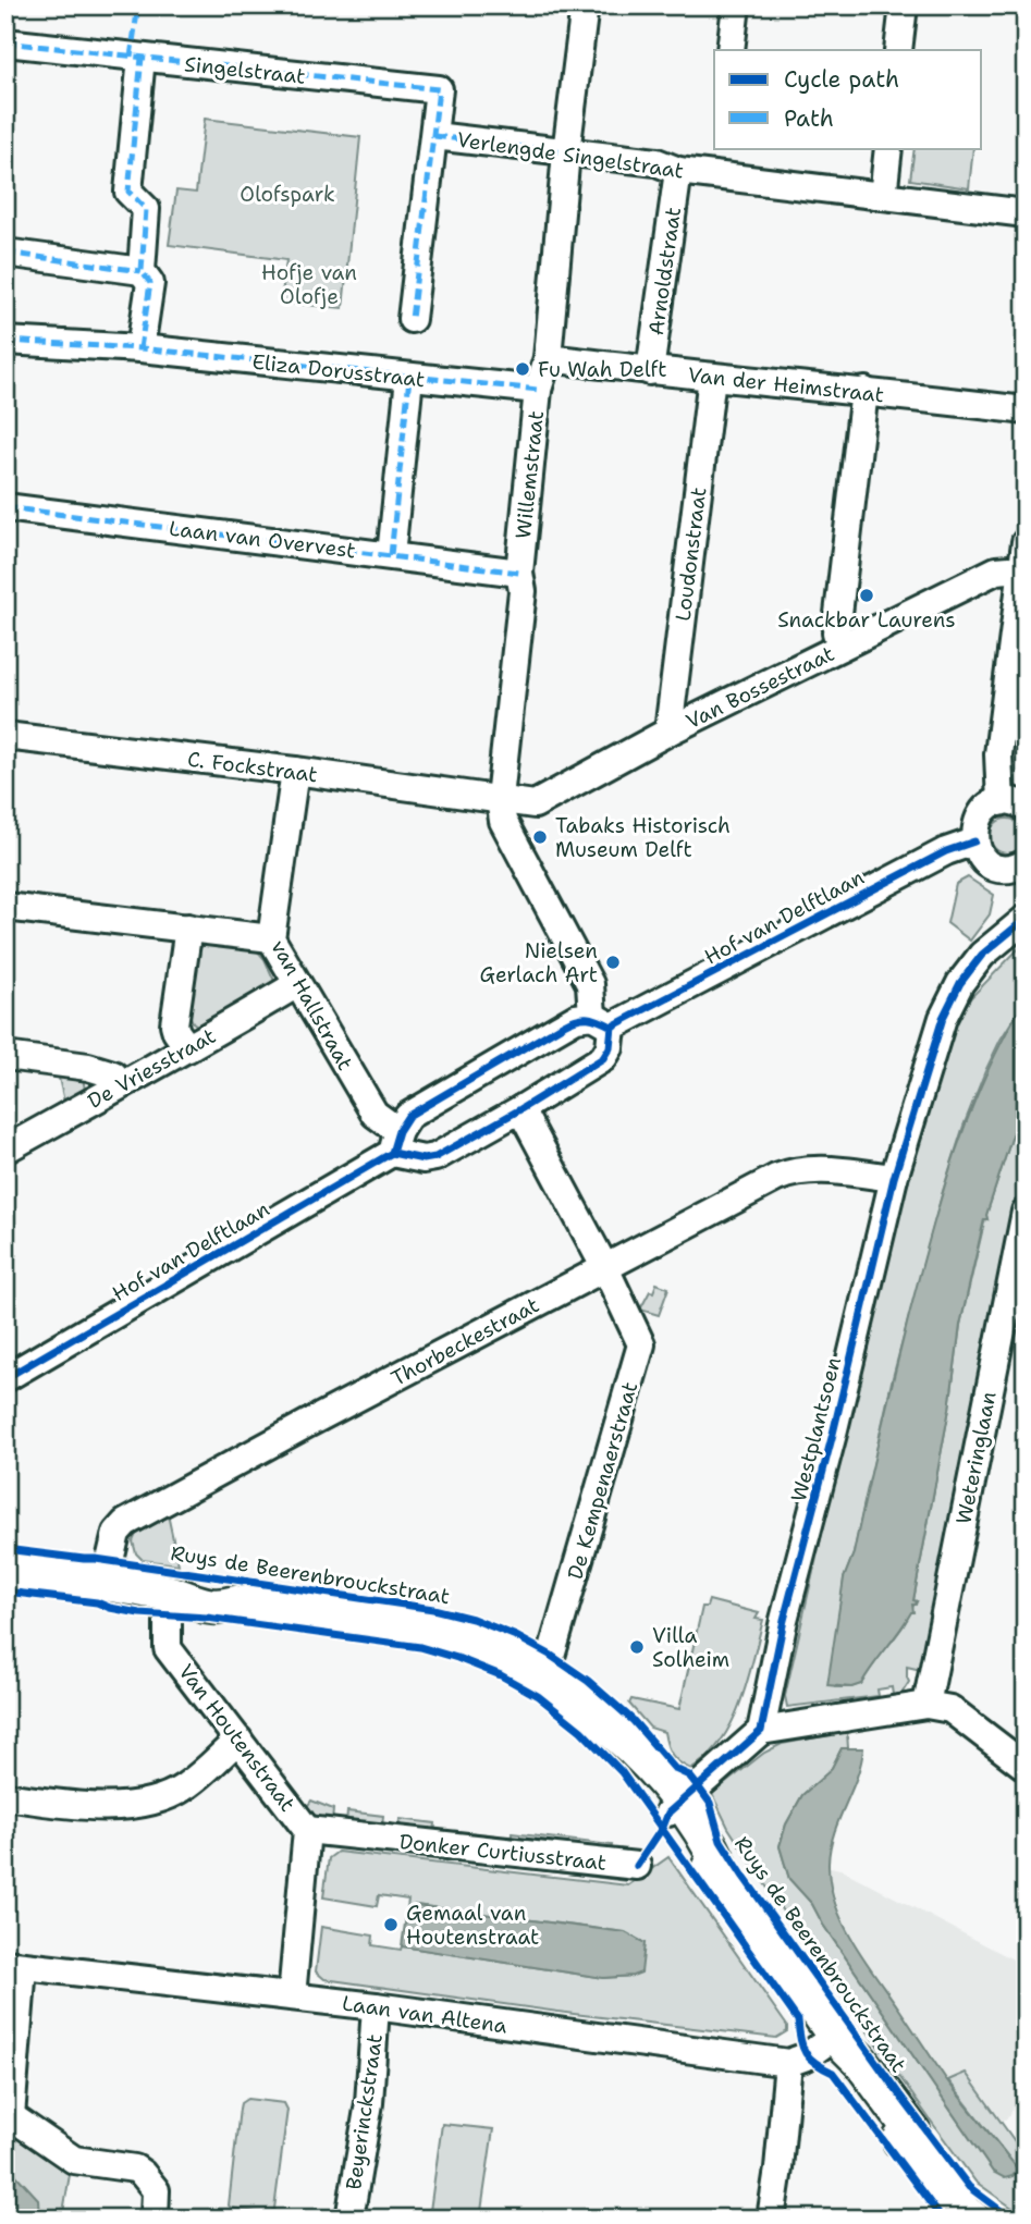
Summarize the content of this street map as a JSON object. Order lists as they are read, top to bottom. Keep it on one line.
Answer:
{"streets":{"main road":["Ruys de Beerenbrouckstraat"],"street":["Singelstraat","Verlengde Singelstraat","Arnoldstraat","Eliza Dorusstraat","Van der Heimstraat","Willemstraat","Laan van Overvest","Loudonstraat","Van Bossestraat","C. Fockstraat","Hof van Delftlaan","van Hallstraat","De Vriesstraat","Thorbeckestraat","Westplantsoen","Weteringlaan","De Kempenaerstraat","Van Houtenstraat","Donker Curtiusstraat","Laan van Altena","Beyerinckstraat"]},"crossings":[["Singelstraat","Verlengde Singelstraat"],["Verlengde Singelstraat","Arnoldstraat"],["Verlengde Singelstraat","Willemstraat"],["Arnoldstraat","Van der Heimstraat"],["Eliza Dorusstraat","Willemstraat"],["Van der Heimstraat","Willemstraat"],["Van der Heimstraat","Loudonstraat"],["Willemstraat","Laan van Overvest"],["Willemstraat","Van Bossestraat"],["Willemstraat","C. Fockstraat"],["Loudonstraat","Van Bossestraat"],["Van Bossestraat","C. Fockstraat"],["C. Fockstraat","van Hallstraat"],["Hof van Delftlaan","van Hallstraat"],["van Hallstraat","De Vriesstraat"],["Thorbeckestraat","Westplantsoen"],["Thorbeckestraat","De Kempenaerstraat"],["Thorbeckestraat","Ruys de Beerenbrouckstraat"],["De Kempenaerstraat","Ruys de Beerenbrouckstraat"],["Ruys de Beerenbrouckstraat","Van Houtenstraat"],["Van Houtenstraat","Donker Curtiusstraat"],["Van Houtenstraat","Laan van Altena"],["Laan van Altena","Beyerinckstraat"]],"parks":["Olofspark","Hofje van Olofje"],"places":["Fu Wah Delft","Snackbar Laurens","Tabaks Historisch Museum Delft","Nielsen Gerlach Art","Villa Solheim","Gemaal van Houtenstraat"],"legend":["Cycle path","Path"]}
